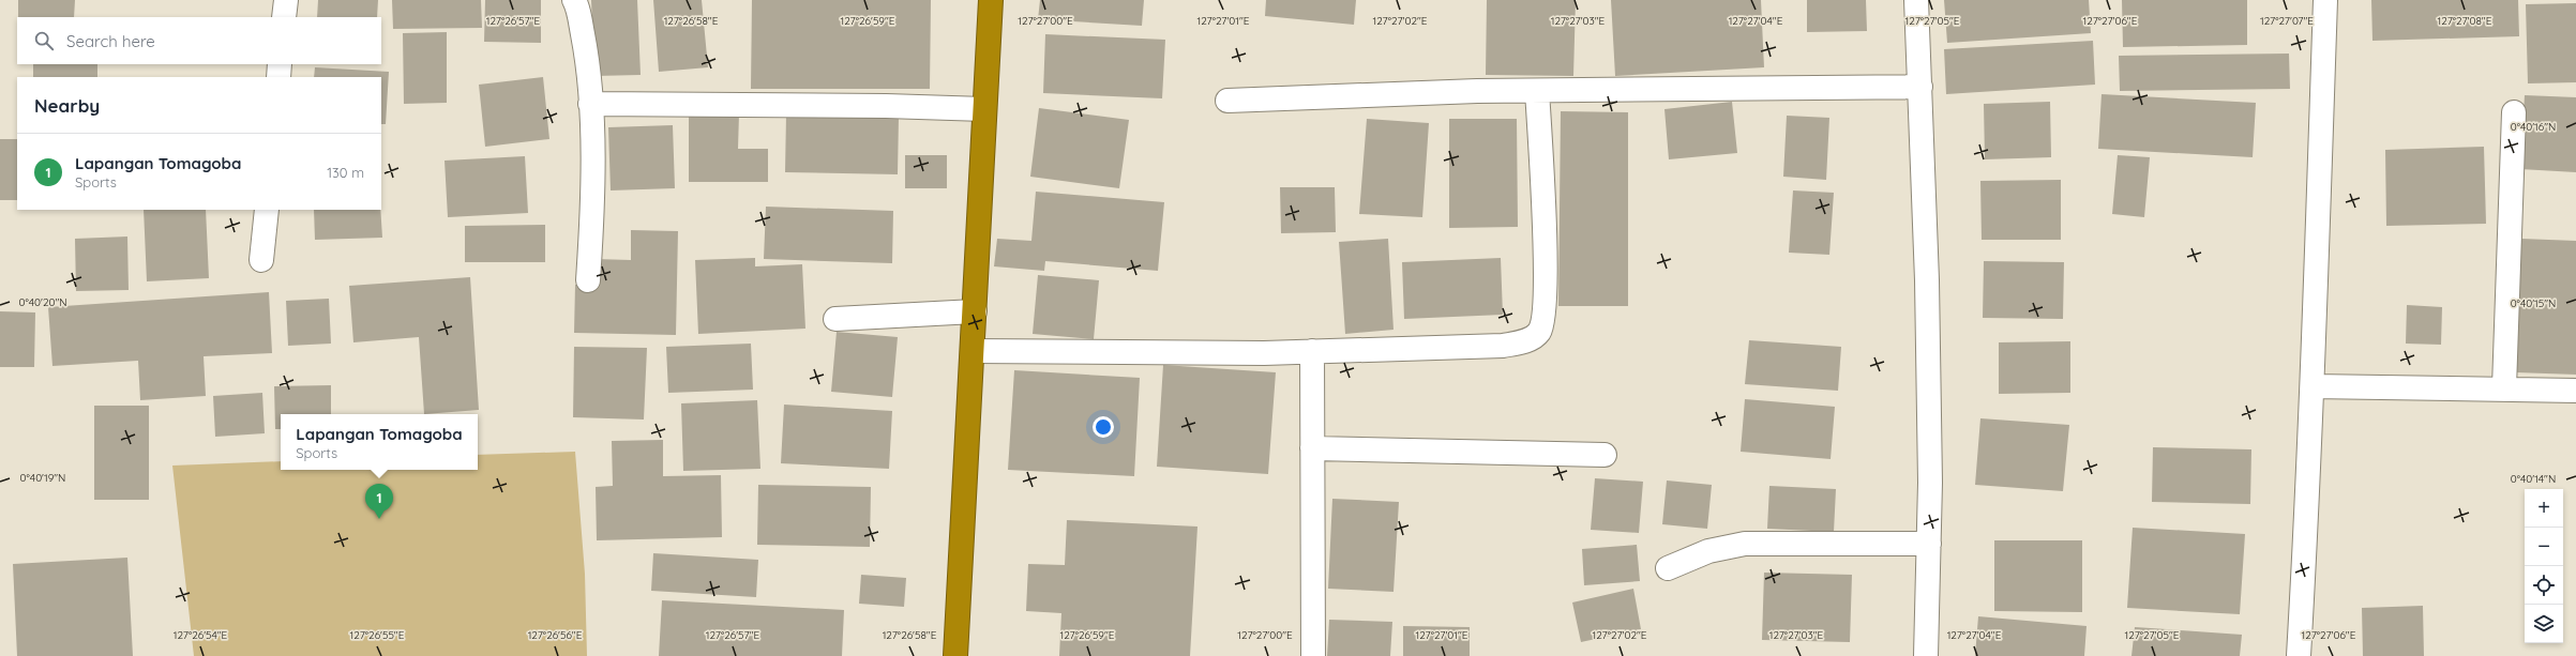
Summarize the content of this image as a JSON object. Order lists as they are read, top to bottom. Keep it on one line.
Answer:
{"page":{"search":"Search here","heading":"Nearby","list":[{"mark":"1","name":"Lapangan Tomagoba","note":"Sports","value":"130 m"}],"popup":["Lapangan Tomagoba","Sports"],"pins":"1","map_buttons":["+","−"]},"coordinates":["127°26'58\"E","127°26'59\"E","127°27'00\"E","127°27'02\"E","127°27'03\"E","127°27'04\"E","127°27'06\"E","127°26'57\"E","127°27'01\"E","127°27'05\"E","127°27'07\"E","127°27'08\"E","0°40'16\"N","0°40'20\"N","0°40'15\"N","0°40'19\"N","0°40'14\"N","127°26'54\"E","127°26'55\"E","127°26'56\"E"]}
